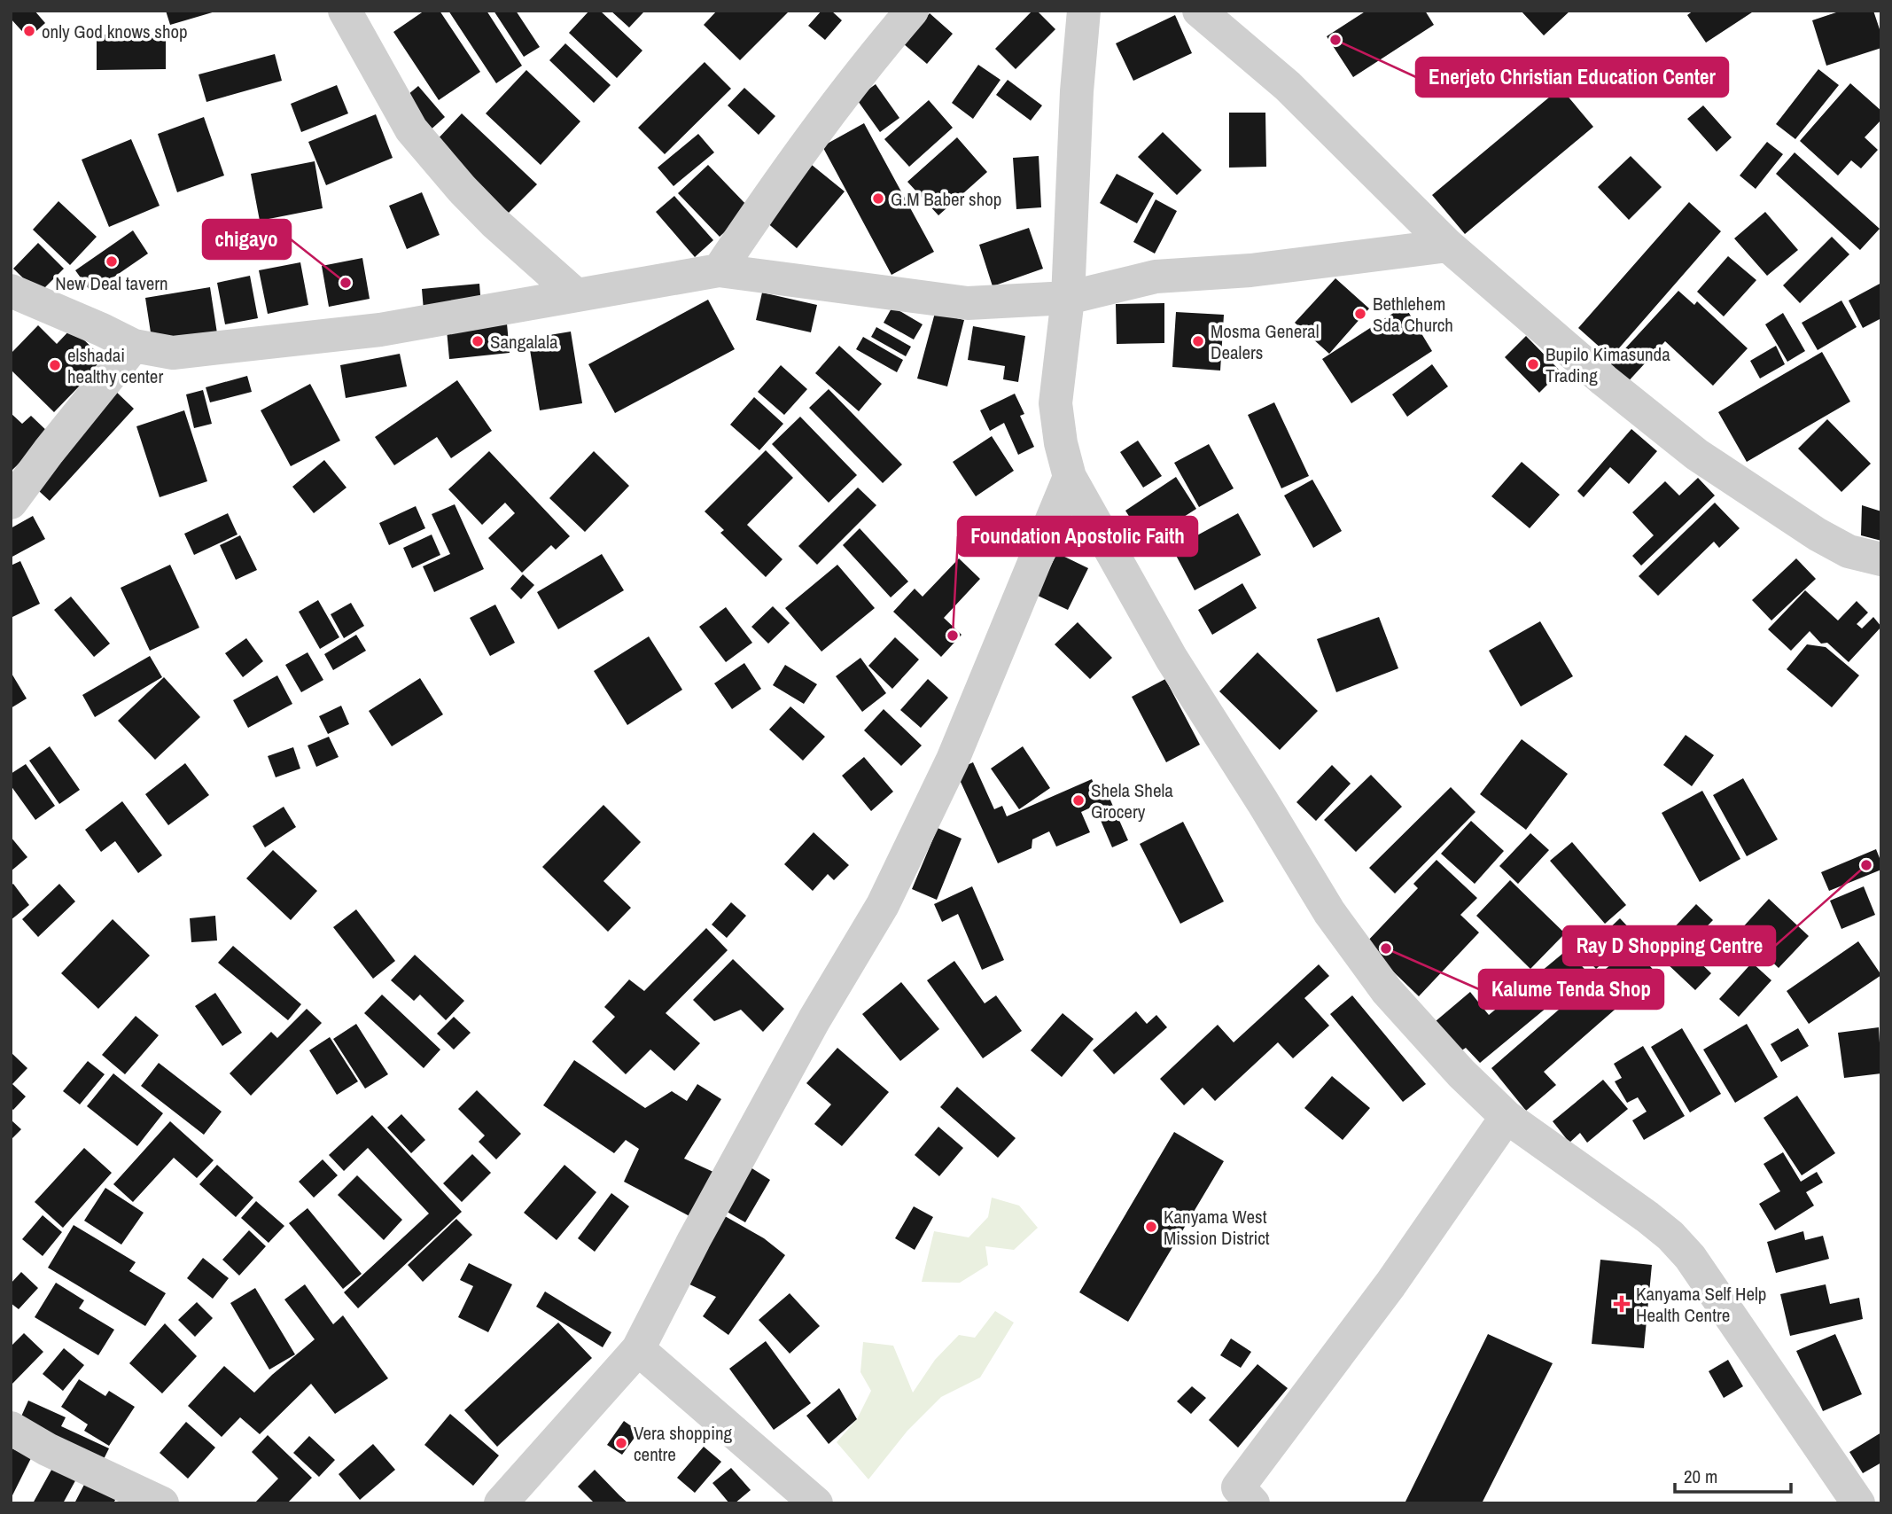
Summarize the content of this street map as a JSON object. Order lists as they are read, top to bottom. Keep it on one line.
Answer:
{"places":{"other":["only God knows shop","Enerjeto Christian Education Center","G.M Baber shop","New Deal tavern","chigayo","Bethlehem Sda Church","Sangalala","Mosma General Dealers","Bupilo Kimasunda Trading","elshadai healthy center","Foundation Apostolic Faith","Shela Shela Grocery","Ray D Shopping Centre","Kalume Tenda Shop","Kanyama West Mission District","Vera shopping centre"],"health":["Kanyama Self Help Health Centre"]},"scale_bar":"20 m"}
